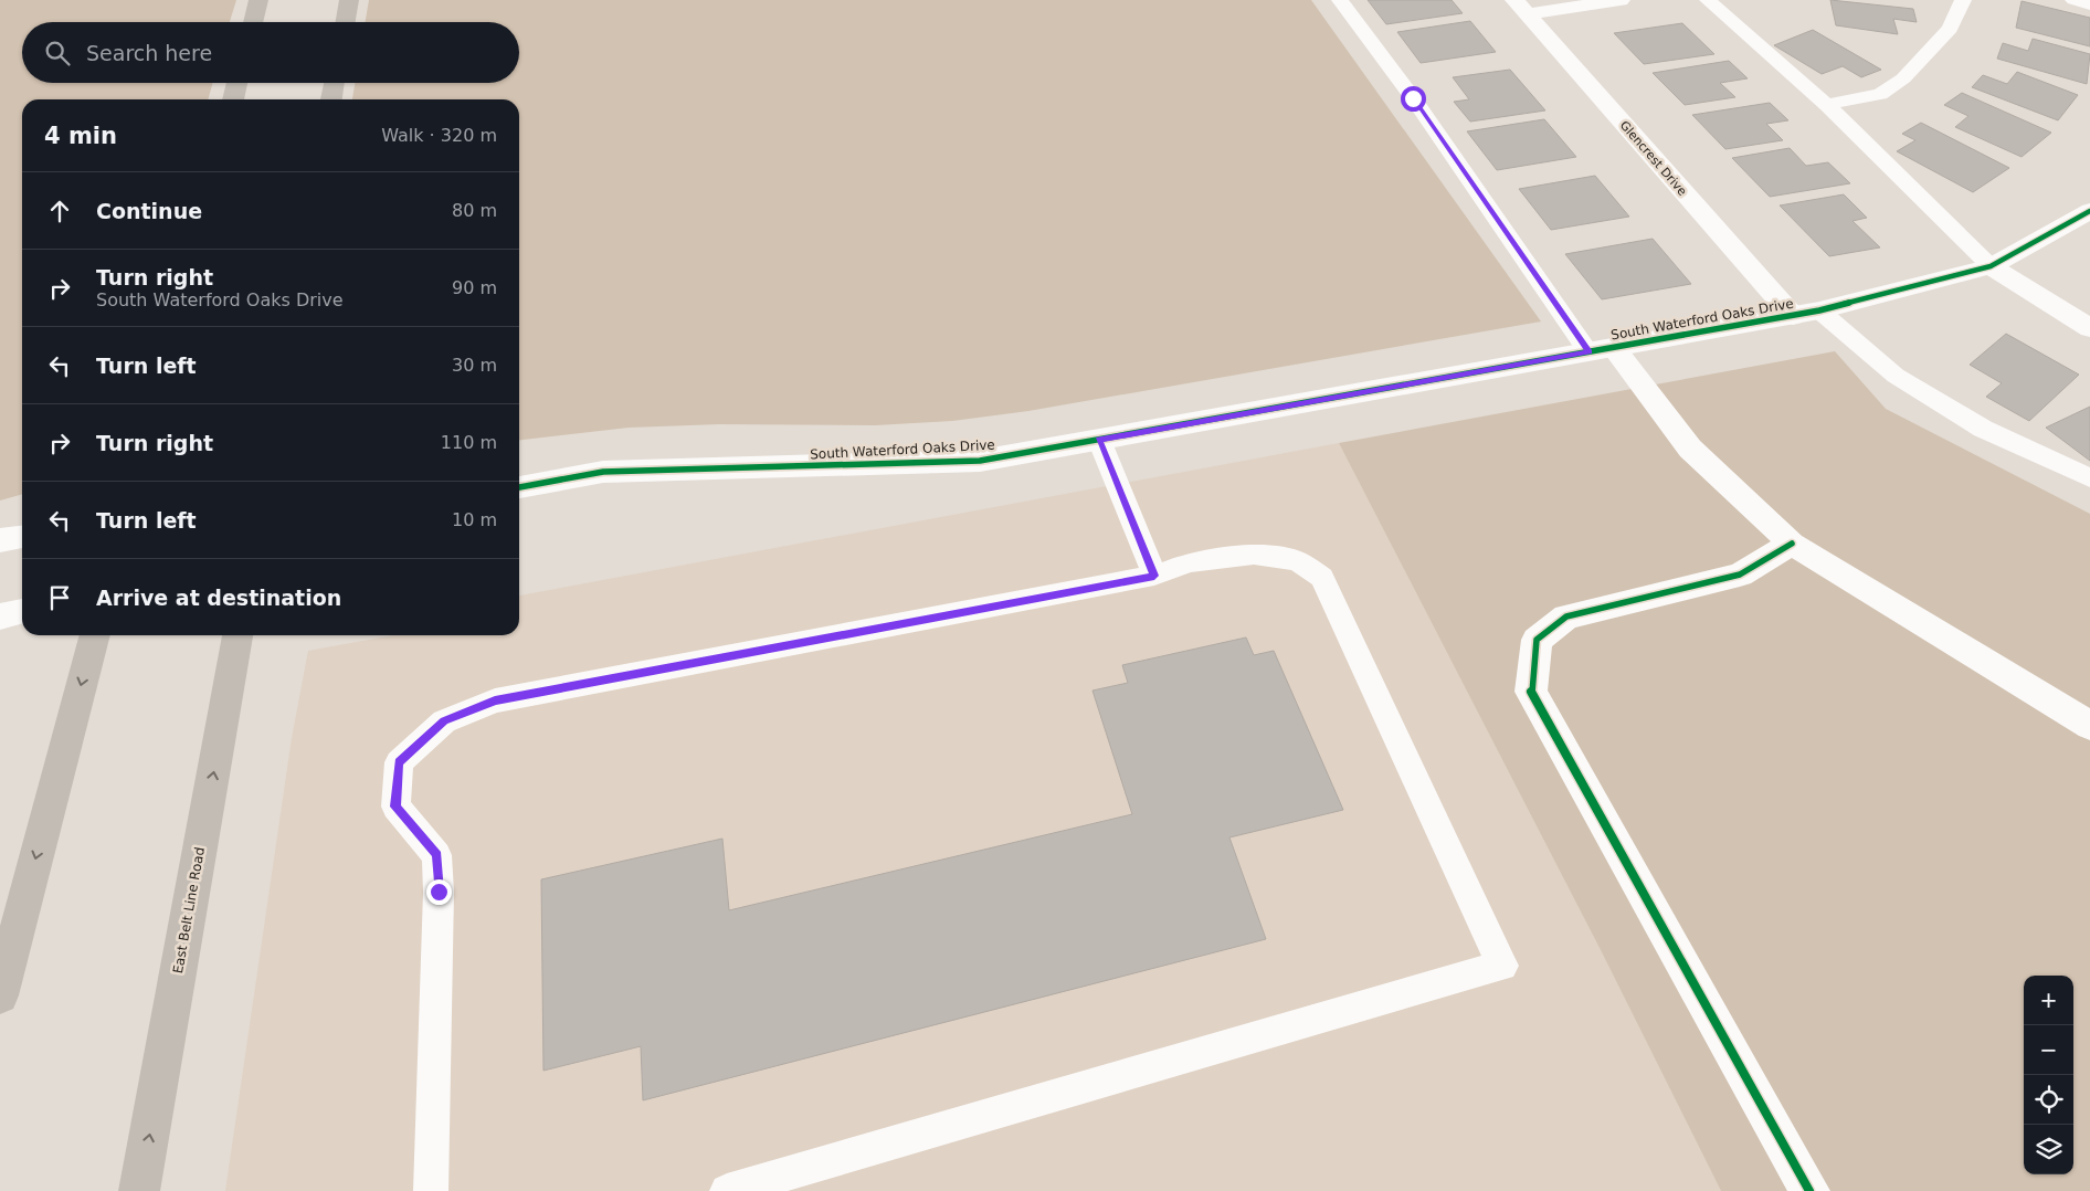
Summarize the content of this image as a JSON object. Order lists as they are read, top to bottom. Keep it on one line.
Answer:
{"streets":{"main road":["East Belt Line Road"],"street":["Glencrest Drive","South Waterford Oaks Drive"]},"crossings":[["Glencrest Drive","South Waterford Oaks Drive"]],"page":{"search":"Search here","heading":["4 min","Walk · 320 m"],"list":[["Continue","80 m"],["Turn right","South Waterford Oaks Drive","90 m"],["Turn left","30 m"],["Turn right","110 m"],["Turn left","10 m"],"Arrive at destination"],"map_buttons":["+","−"]}}
